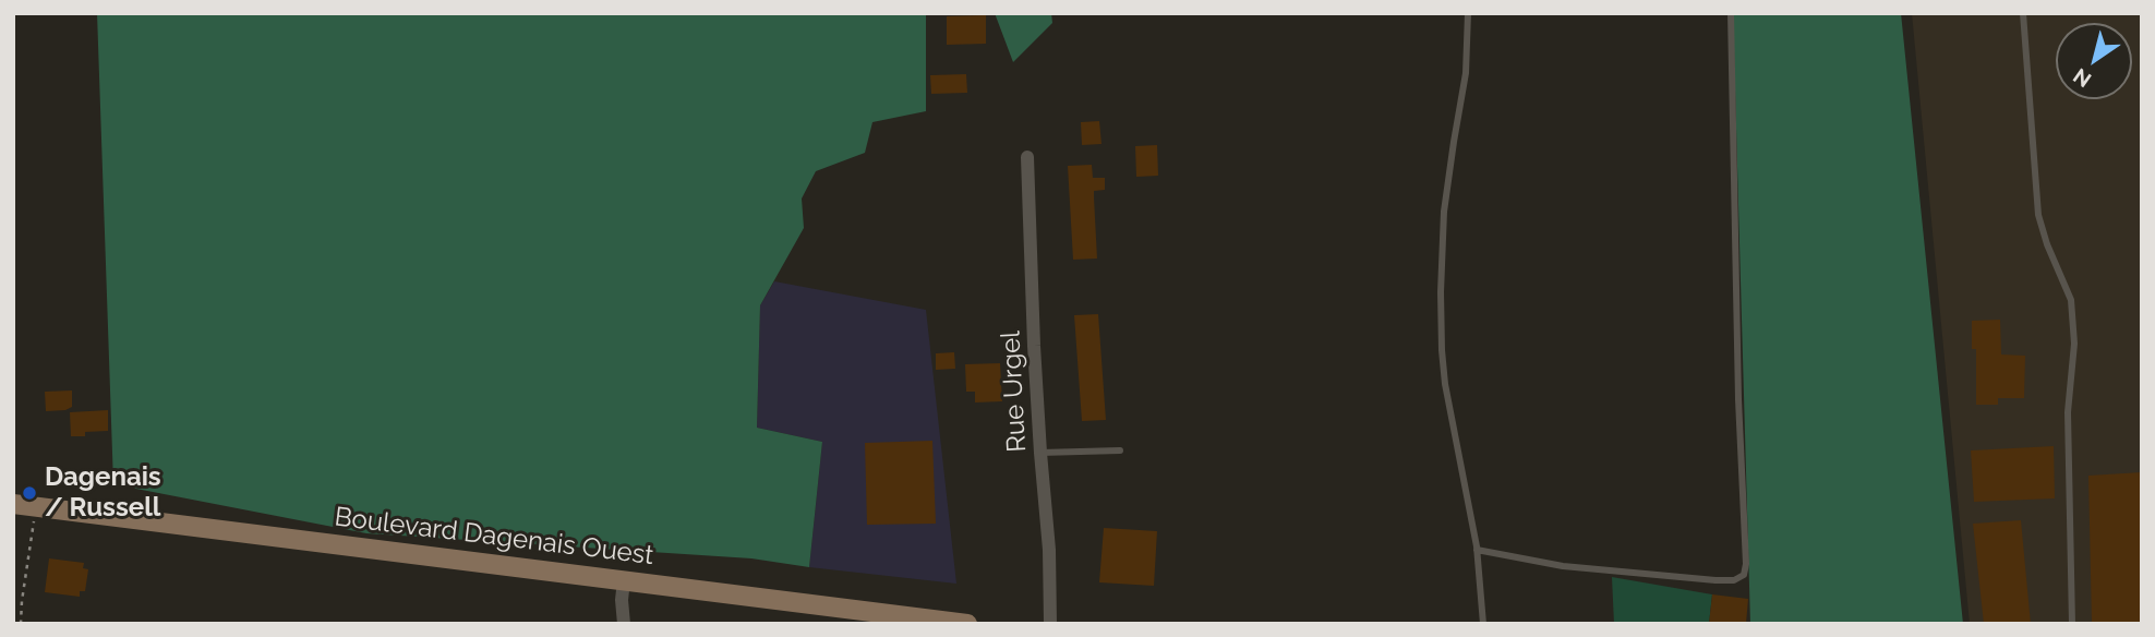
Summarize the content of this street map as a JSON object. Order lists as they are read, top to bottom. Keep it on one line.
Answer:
{"streets":{"main road":["Boulevard Dagenais Ouest"],"street":["Rue Urgel"]},"places":["Dagenais / Russell"],"north":"bottom left"}
